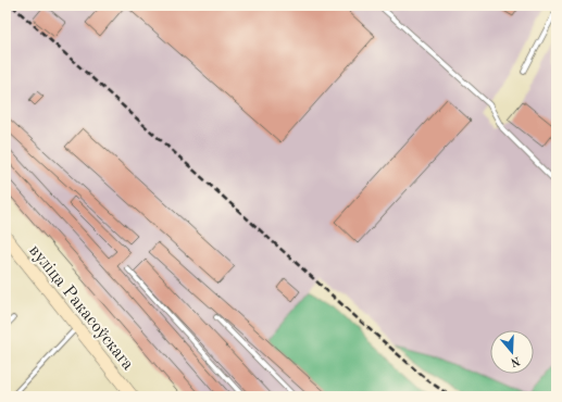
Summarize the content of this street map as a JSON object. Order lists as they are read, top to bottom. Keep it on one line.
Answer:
{"streets":{"main road":["вуліца Ракасоўскага"]},"north":"bottom"}
